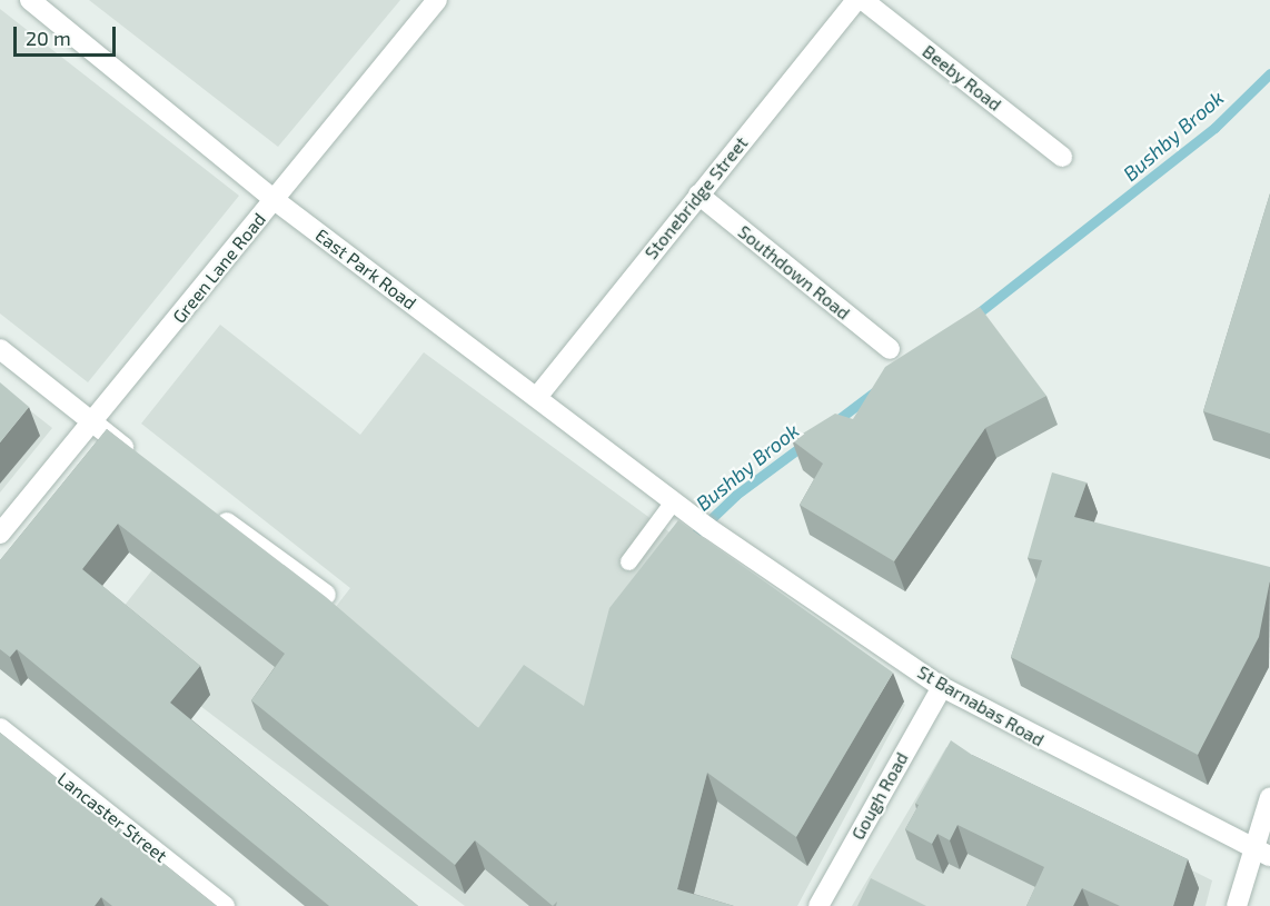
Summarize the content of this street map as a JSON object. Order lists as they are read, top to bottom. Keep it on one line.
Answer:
{"streets":{"street":["Beeby Road","Stonebridge Street","Green Lane Road","East Park Road","Southdown Road","St Barnabas Road","Gough Road","Lancaster Street"]},"crossings":[["Stonebridge Street","East Park Road"],["Stonebridge Street","Southdown Road"],["Green Lane Road","East Park Road"],["East Park Road","St Barnabas Road"],["St Barnabas Road","Gough Road"]],"water":["Bushby Brook"],"scale_bar":"20 m"}
